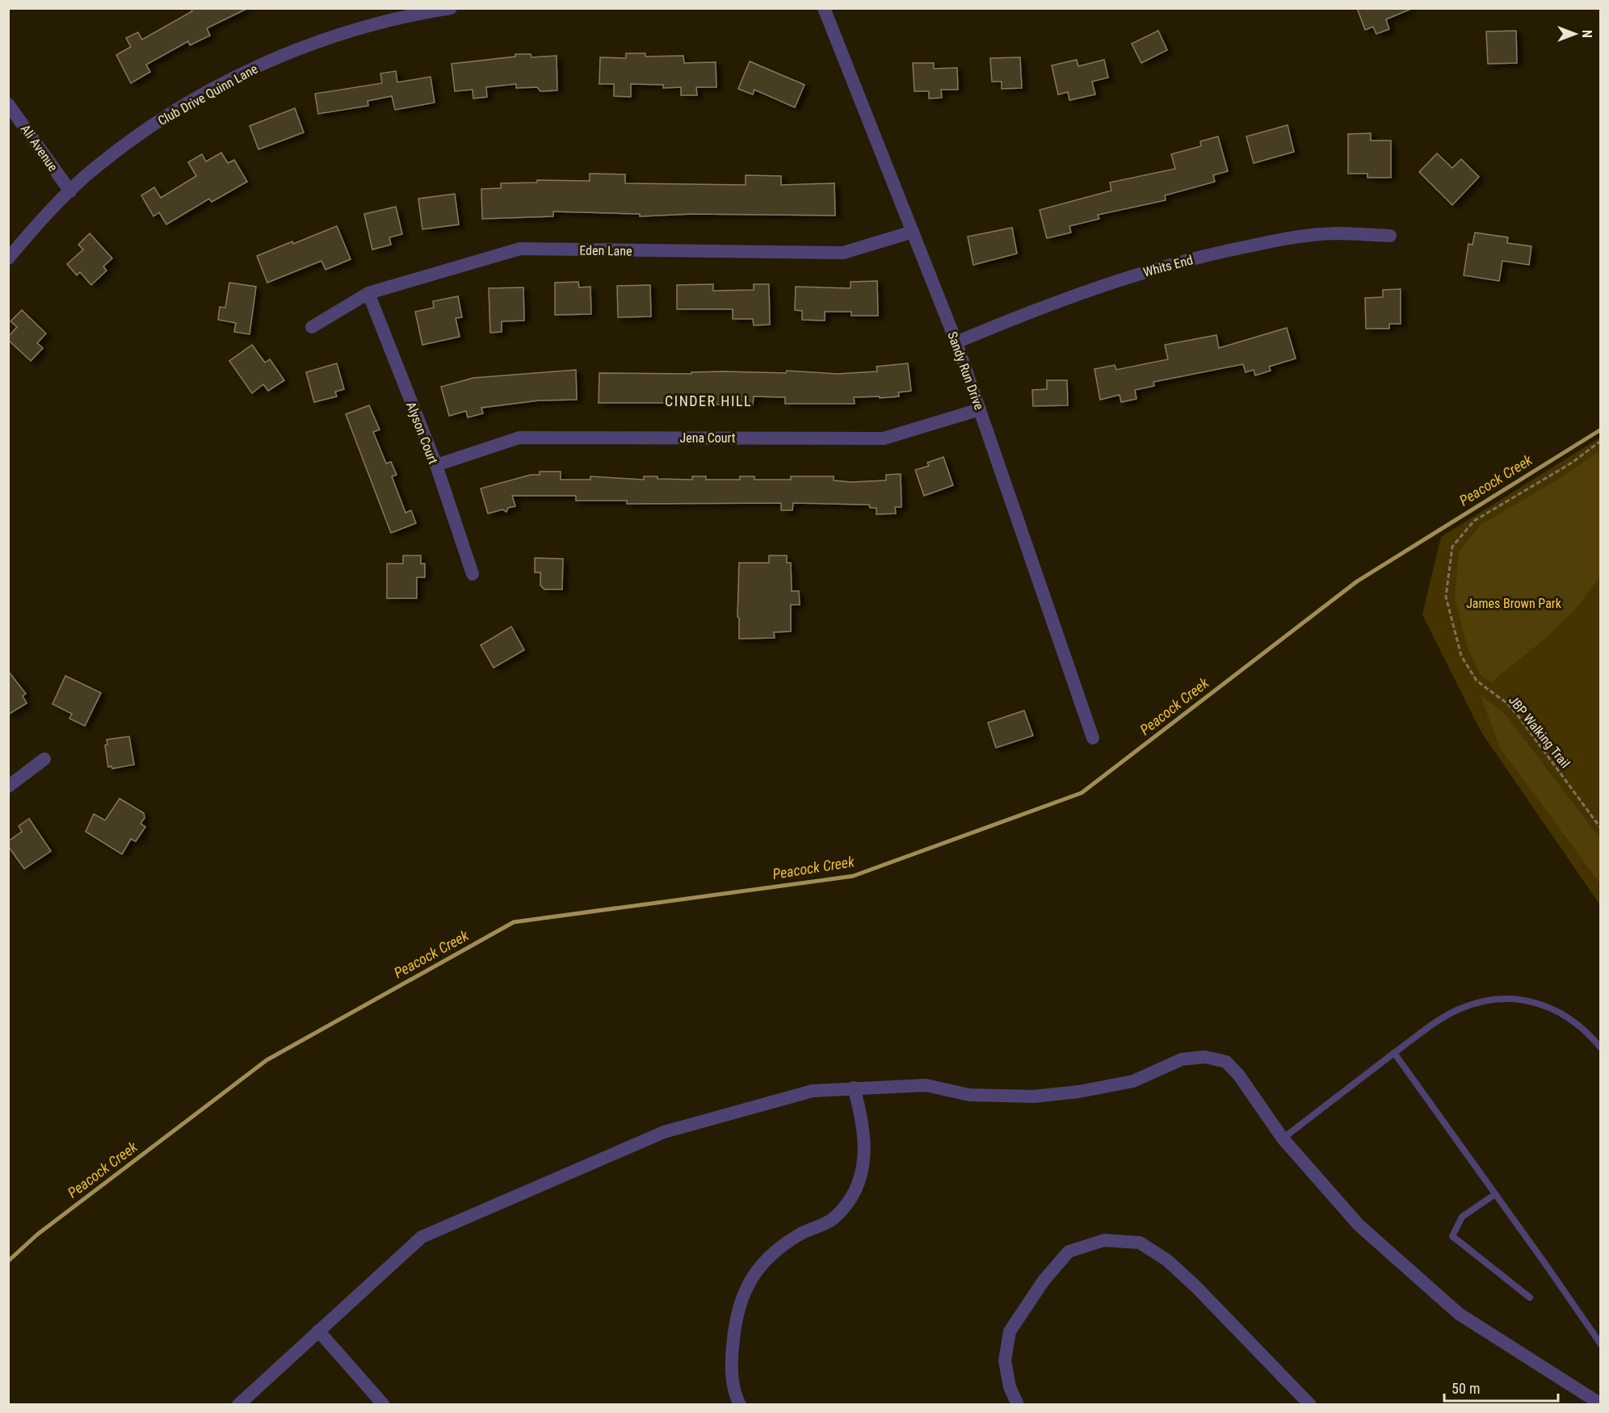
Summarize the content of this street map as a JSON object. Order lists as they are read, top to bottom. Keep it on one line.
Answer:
{"streets":{"street":["Club Drive Quinn Lane","Ali Avenue","Eden Lane","Whits End","Sandy Run Drive","Alyson Court","Jena Court"],"path":["JBP Walking Trail"]},"crossings":[["Club Drive Quinn Lane","Ali Avenue"],["Eden Lane","Sandy Run Drive"],["Eden Lane","Alyson Court"],["Whits End","Sandy Run Drive"],["Sandy Run Drive","Jena Court"],["Alyson Court","Jena Court"]],"districts":["CINDER HILL"],"water":["Peacock Creek"],"parks":["James Brown Park"],"scale_bar":"50 m","north":"right"}
